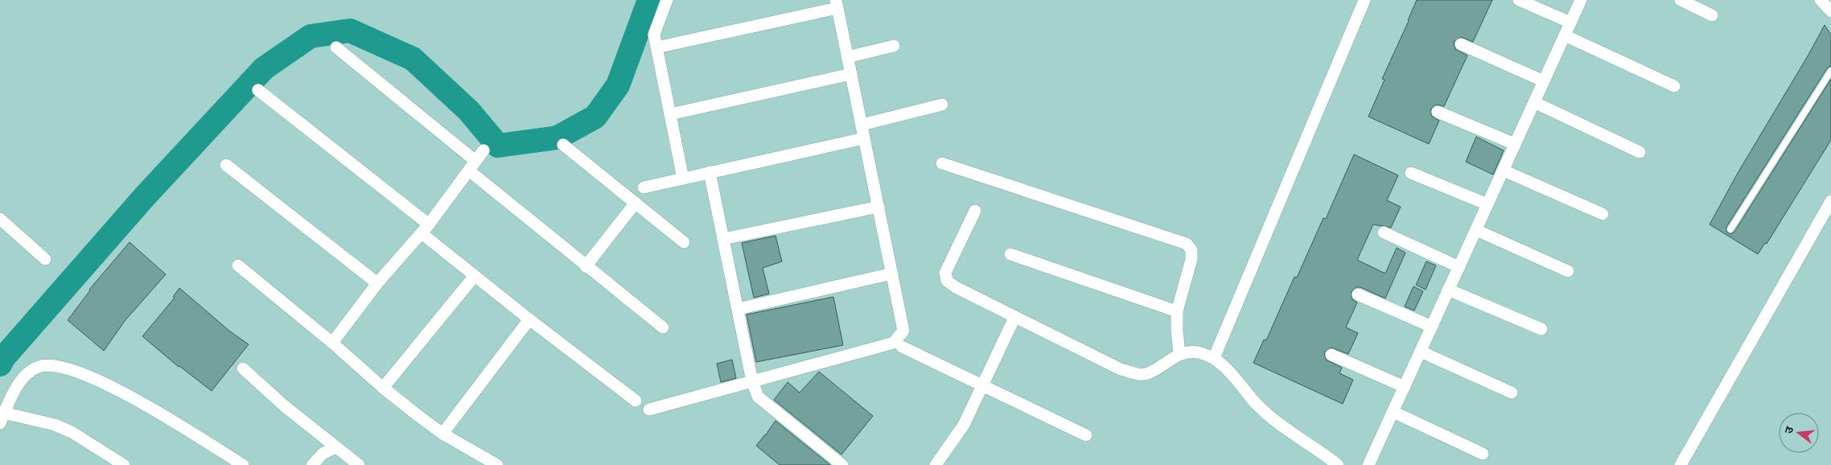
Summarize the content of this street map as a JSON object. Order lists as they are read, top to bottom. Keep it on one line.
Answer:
{"north":"left"}
